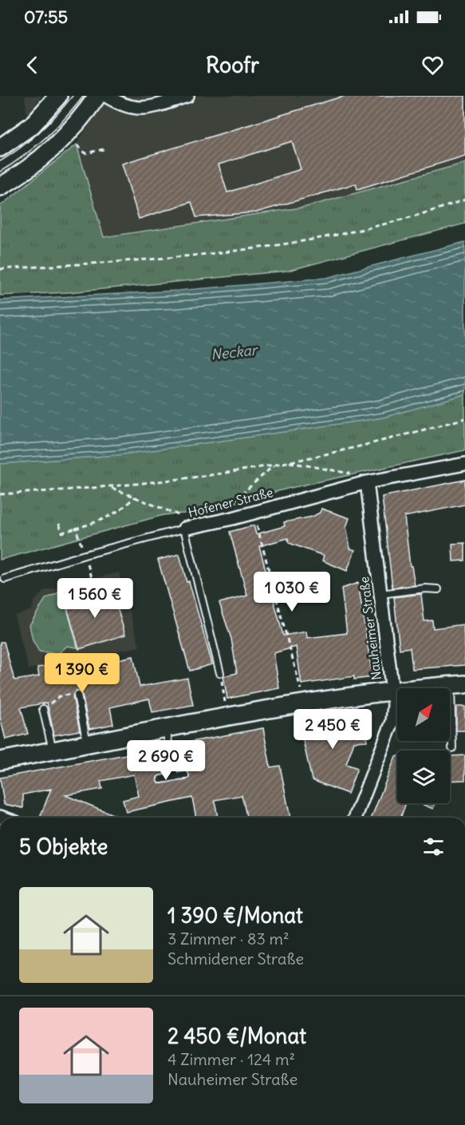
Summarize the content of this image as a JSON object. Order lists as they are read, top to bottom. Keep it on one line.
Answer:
{"streets":{"street":["Hofener Straße","Nauheimer Straße"]},"crossings":[["Hofener Straße","Nauheimer Straße"]],"water":["Neckar"],"north":"top right","page":{"status":"07:55","header":"Roofr","price":["1 030 €","1 560 €","1 390 €","2 450 €","2 690 €"],"heading":"5 Objekte","list":[{"name":"1 390 €/Monat","note":"3 Zimmer · 83 m² · Schmidener Straße"},{"name":"2 450 €/Monat","note":"4 Zimmer · 124 m² · Nauheimer Straße"}]}}
